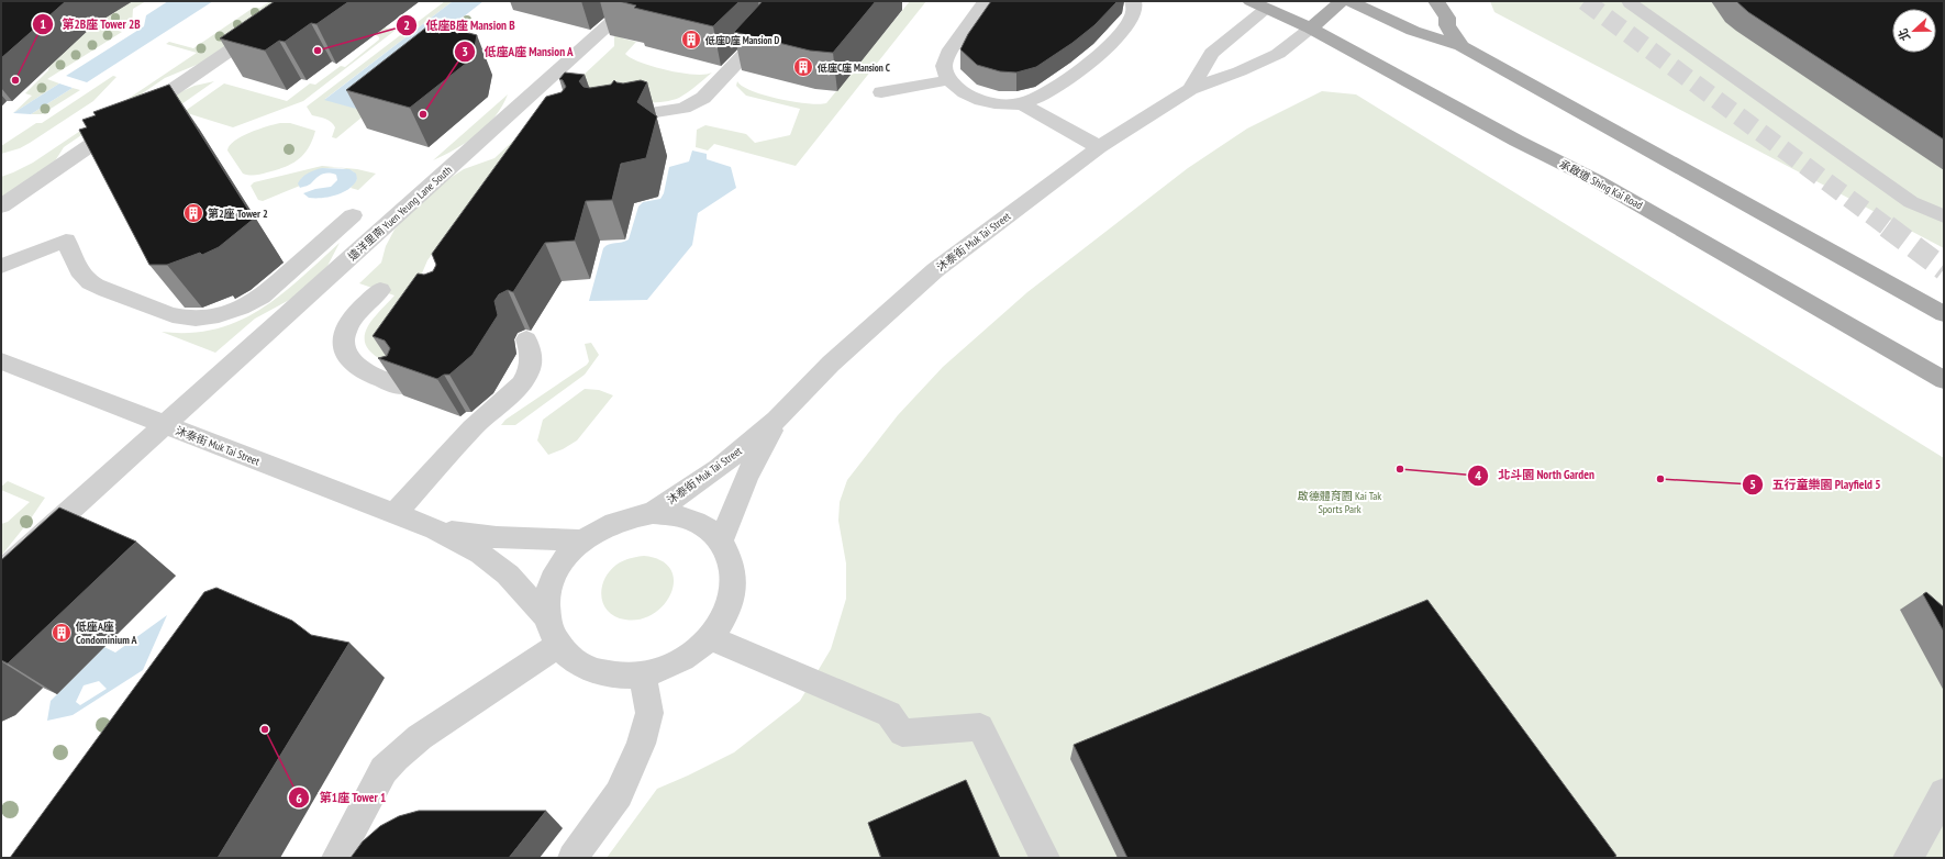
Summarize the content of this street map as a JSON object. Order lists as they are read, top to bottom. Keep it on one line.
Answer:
{"streets":{"main road":["承啟道 Shing Kai Road"],"street":["遠洋里南 Yuen Yeung Lane South","沐泰街 Muk Tai Street"]},"crossings":[["承啟道 Shing Kai Road","沐泰街 Muk Tai Street"],["遠洋里南 Yuen Yeung Lane South","沐泰街 Muk Tai Street"]],"parks":["啟德體育園 Kai Tak Sports Park"],"places":{"building":["低座D座 Mansion D","低座C座 Mansion C","第2座 Tower 2","低座A座 Condominium A"],"other":["低座B座 Mansion B","第2B座 Tower 2B","低座A座 Mansion A","北斗園 North Garden","五行童樂園 Playfield 5","第1座 Tower 1"]},"north":"left"}
